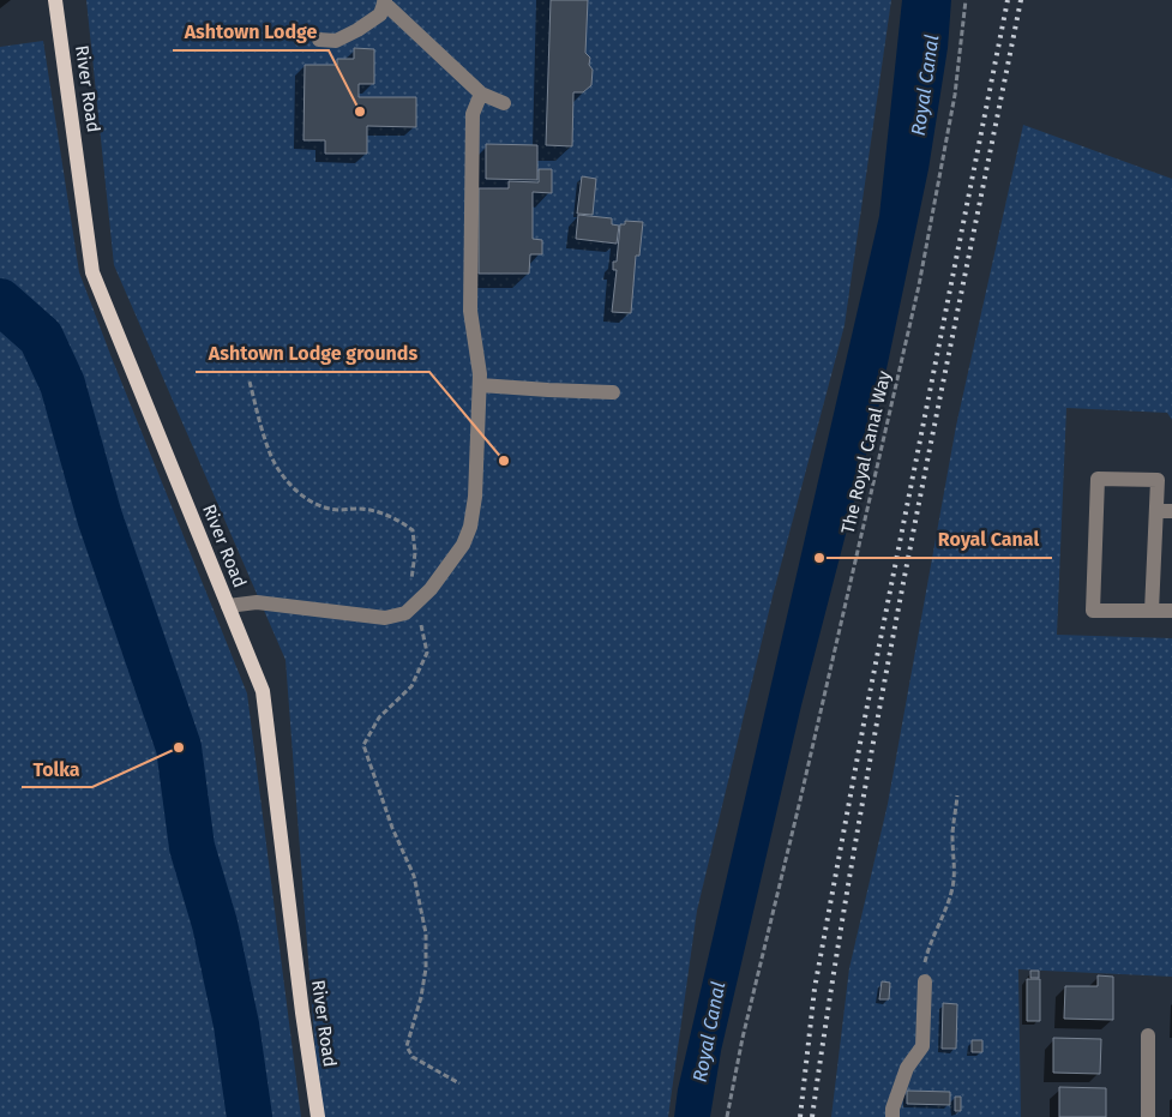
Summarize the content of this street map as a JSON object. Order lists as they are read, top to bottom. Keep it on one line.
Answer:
{"streets":{"main road":["River Road"],"path":["The Royal Canal Way"]},"water":["Royal Canal"],"places":["Ashtown Lodge","Ashtown Lodge grounds","Royal Canal","Tolka"]}
